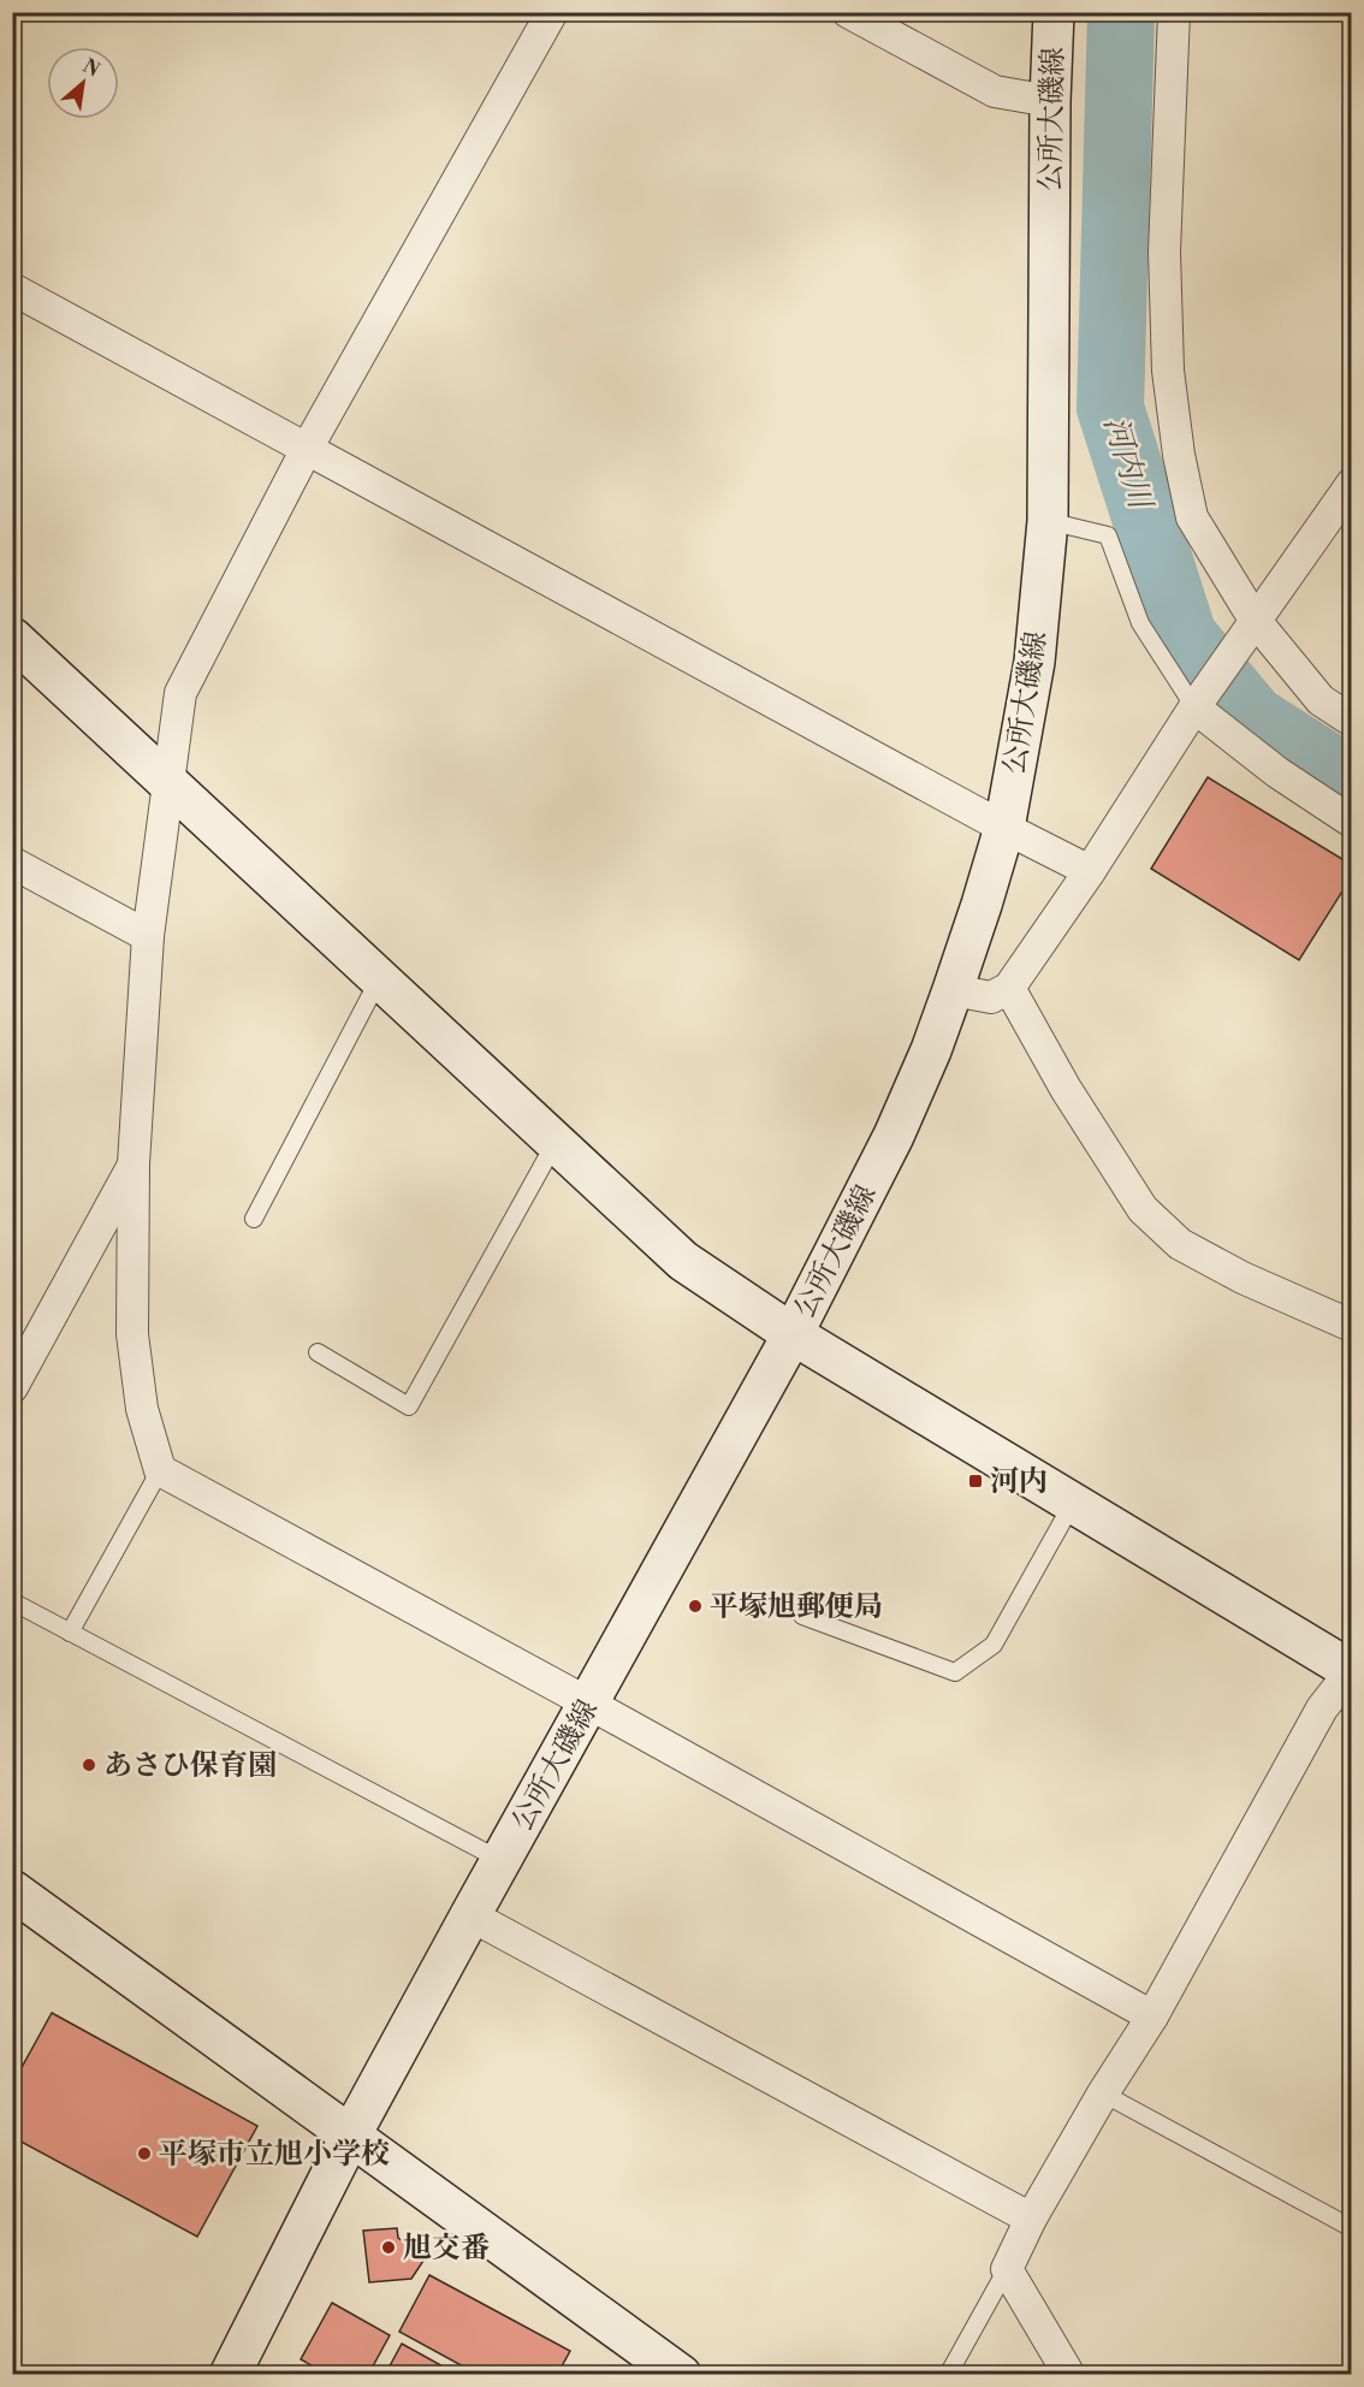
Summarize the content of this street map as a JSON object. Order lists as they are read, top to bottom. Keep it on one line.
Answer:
{"streets":{"main road":["公所大磯線"]},"water":["河内川"],"places":{"transit":["河内"],"other":["平塚旭郵便局","あさひ保育園","平塚市立旭小学校","旭交番"]},"north":"top right"}
